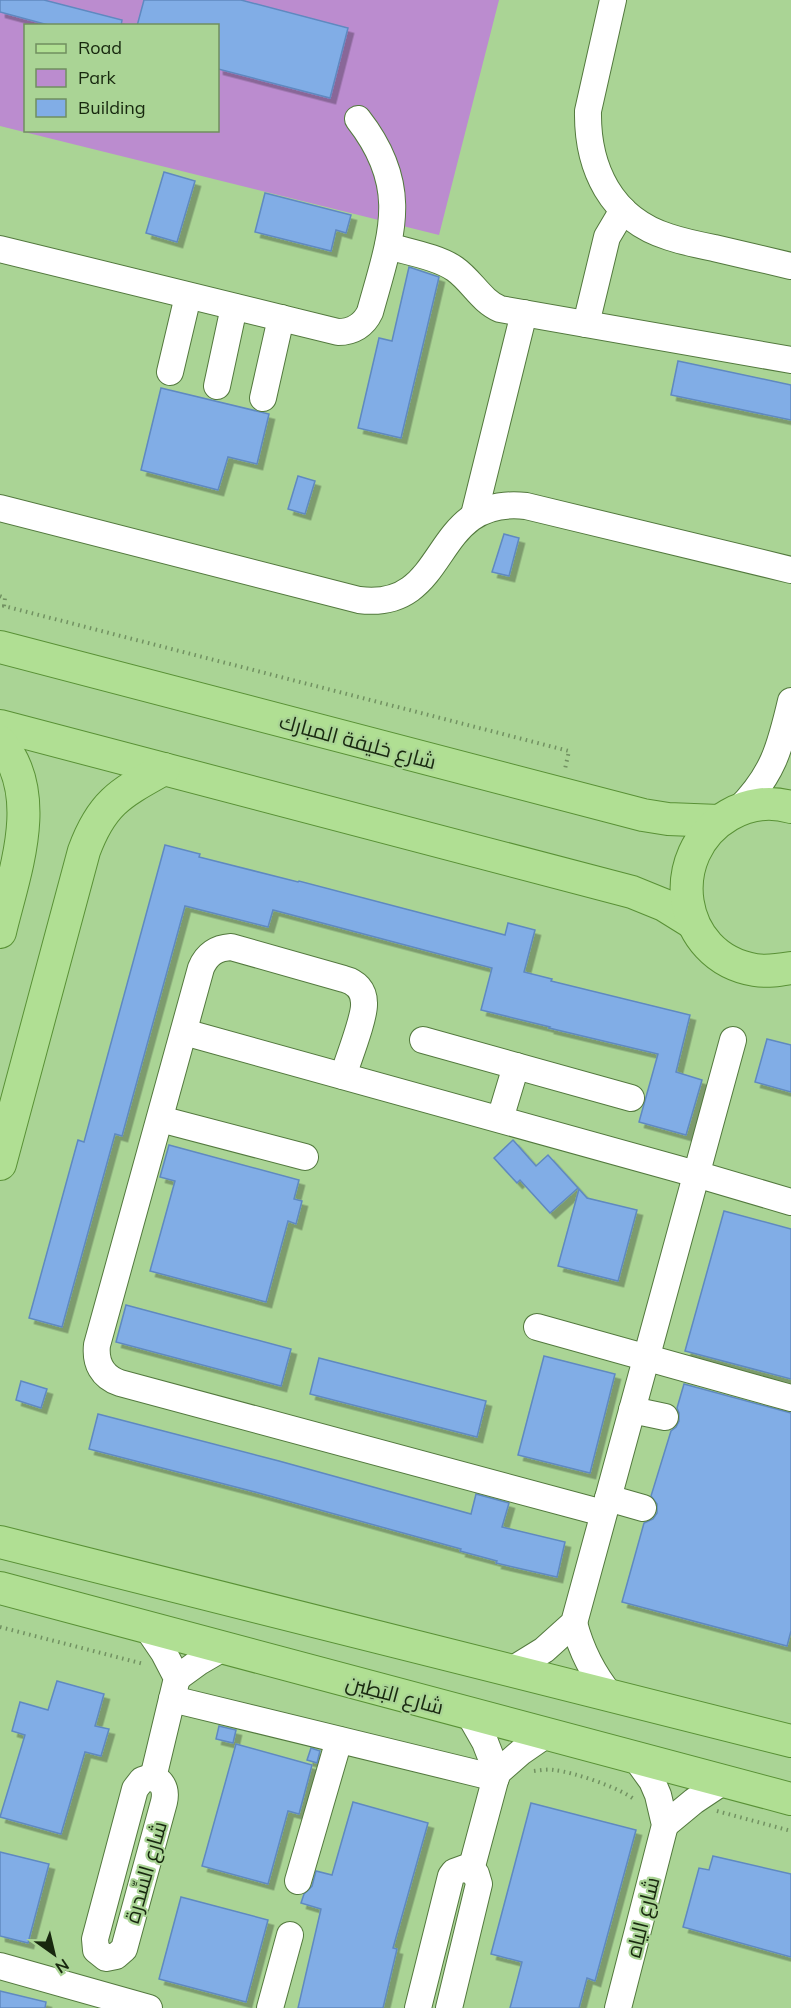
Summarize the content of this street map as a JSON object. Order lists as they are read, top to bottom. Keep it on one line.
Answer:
{"streets":{"main road":["شارع خليفة المبارك","شارع البَطِين"],"street":["شارع السِّدرة","شارع الياه"]},"crossings":[["شارع البَطِين","شارع الياه"]],"legend":["Road","Park","Building"],"north":"bottom right"}
